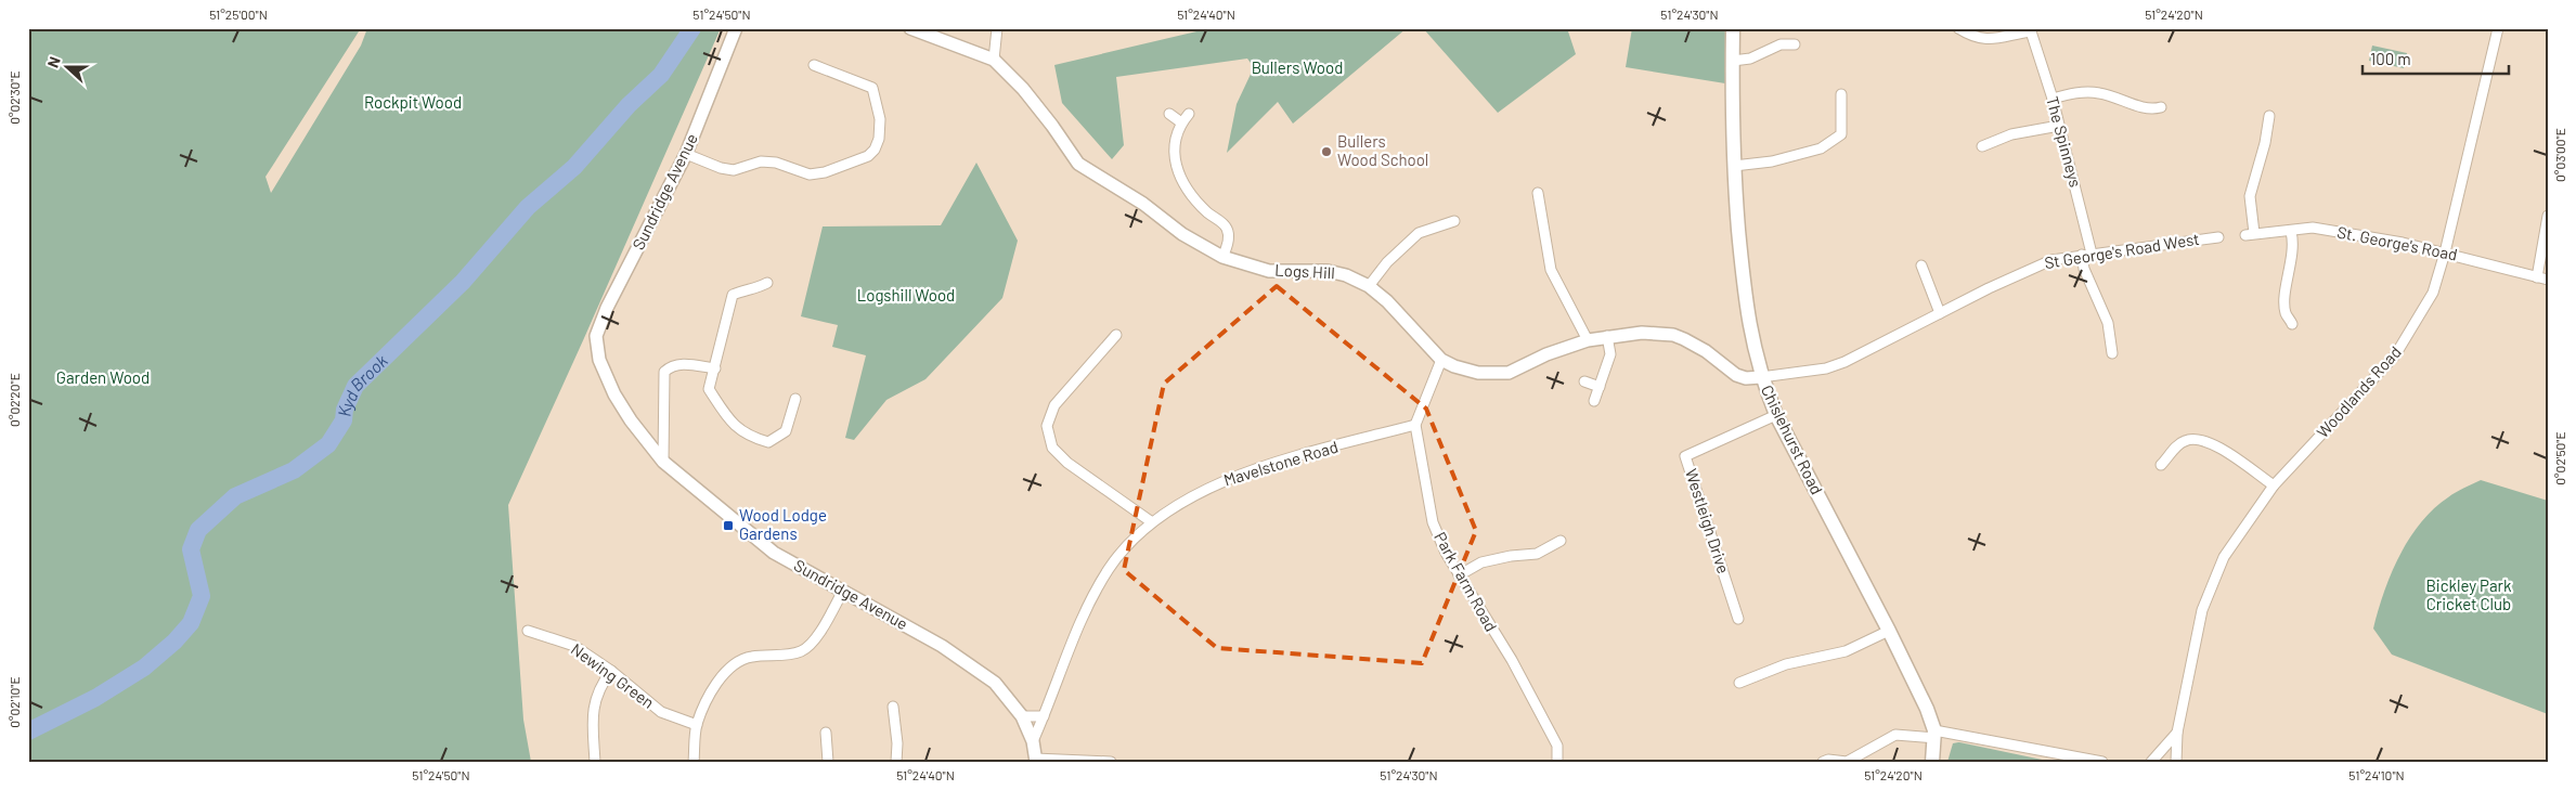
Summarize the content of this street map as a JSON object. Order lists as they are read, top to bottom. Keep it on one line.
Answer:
{"streets":{"main road":["Chislehurst Road"],"street":["The Spinneys","Sundridge Avenue","St. George's Road","St George's Road West","Logs Hill","Woodlands Road","Mavelstone Road","Westleigh Drive","Park Farm Road","Newing Green"]},"crossings":[["The Spinneys","St George's Road West"],["Sundridge Avenue","Mavelstone Road"],["St. George's Road","Woodlands Road"],["St George's Road West","Logs Hill"],["St George's Road West","Chislehurst Road"],["Logs Hill","Chislehurst Road"],["Chislehurst Road","Westleigh Drive"],["Mavelstone Road","Park Farm Road"]],"water":["Kyd Brook"],"parks":["Bullers Wood","Rockpit Wood","Logshill Wood","Garden Wood","Bickley Park Cricket Club"],"places":{"other":["Bullers Wood School"],"transit":["Wood Lodge Gardens"]},"scale_bar":"100 m","north":"left","coordinates":["51°25'00\"N","51°24'50\"N","51°24'40\"N","51°24'30\"N","51°24'20\"N","0°02'30\"E","0°03'00\"E","0°02'20\"E","0°02'50\"E","0°02'10\"E","51°24'10\"N"]}
